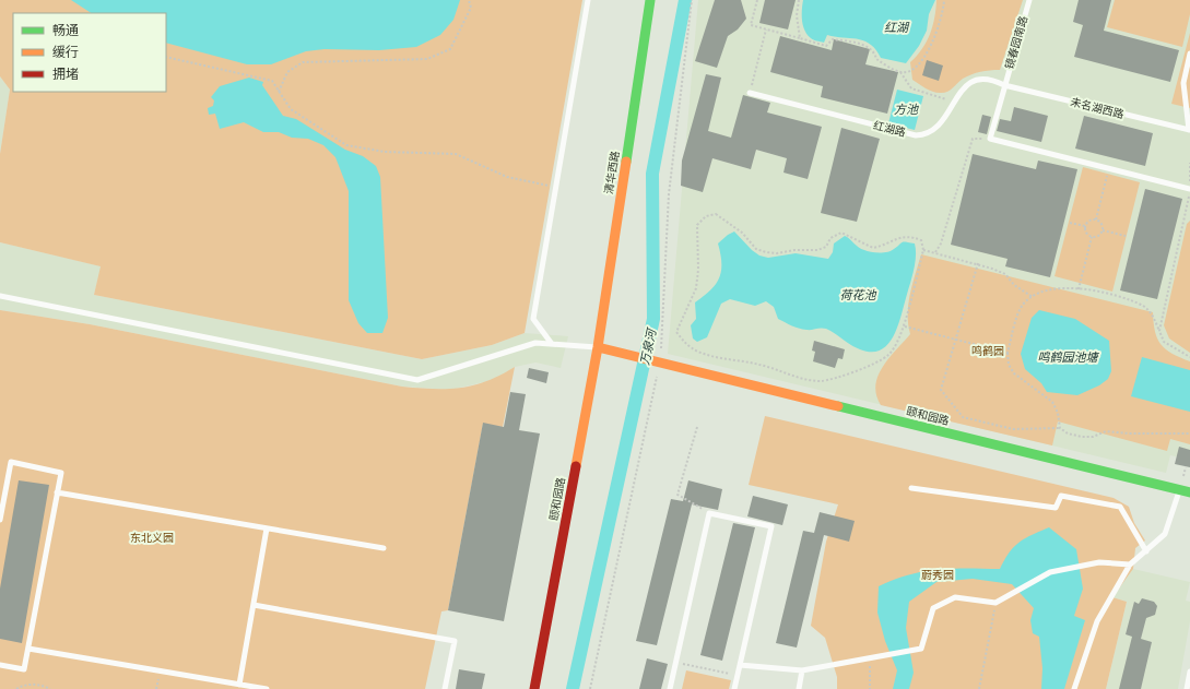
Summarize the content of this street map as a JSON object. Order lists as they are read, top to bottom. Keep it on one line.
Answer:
{"streets":{"main road":["清华西路","颐和园路"],"lane":["镜春园南路","未名湖西路","红湖路"]},"crossings":[["镜春园南路","未名湖西路"],["镜春园南路","红湖路"],["未名湖西路","红湖路"],["清华西路","颐和园路"]],"water":["红湖","方池","荷花池","万泉河","鸣鹤园池塘"],"parks":["鸣鹤园","东北义园","蔚秀园"],"legend":["畅通","缓行","拥堵"]}
